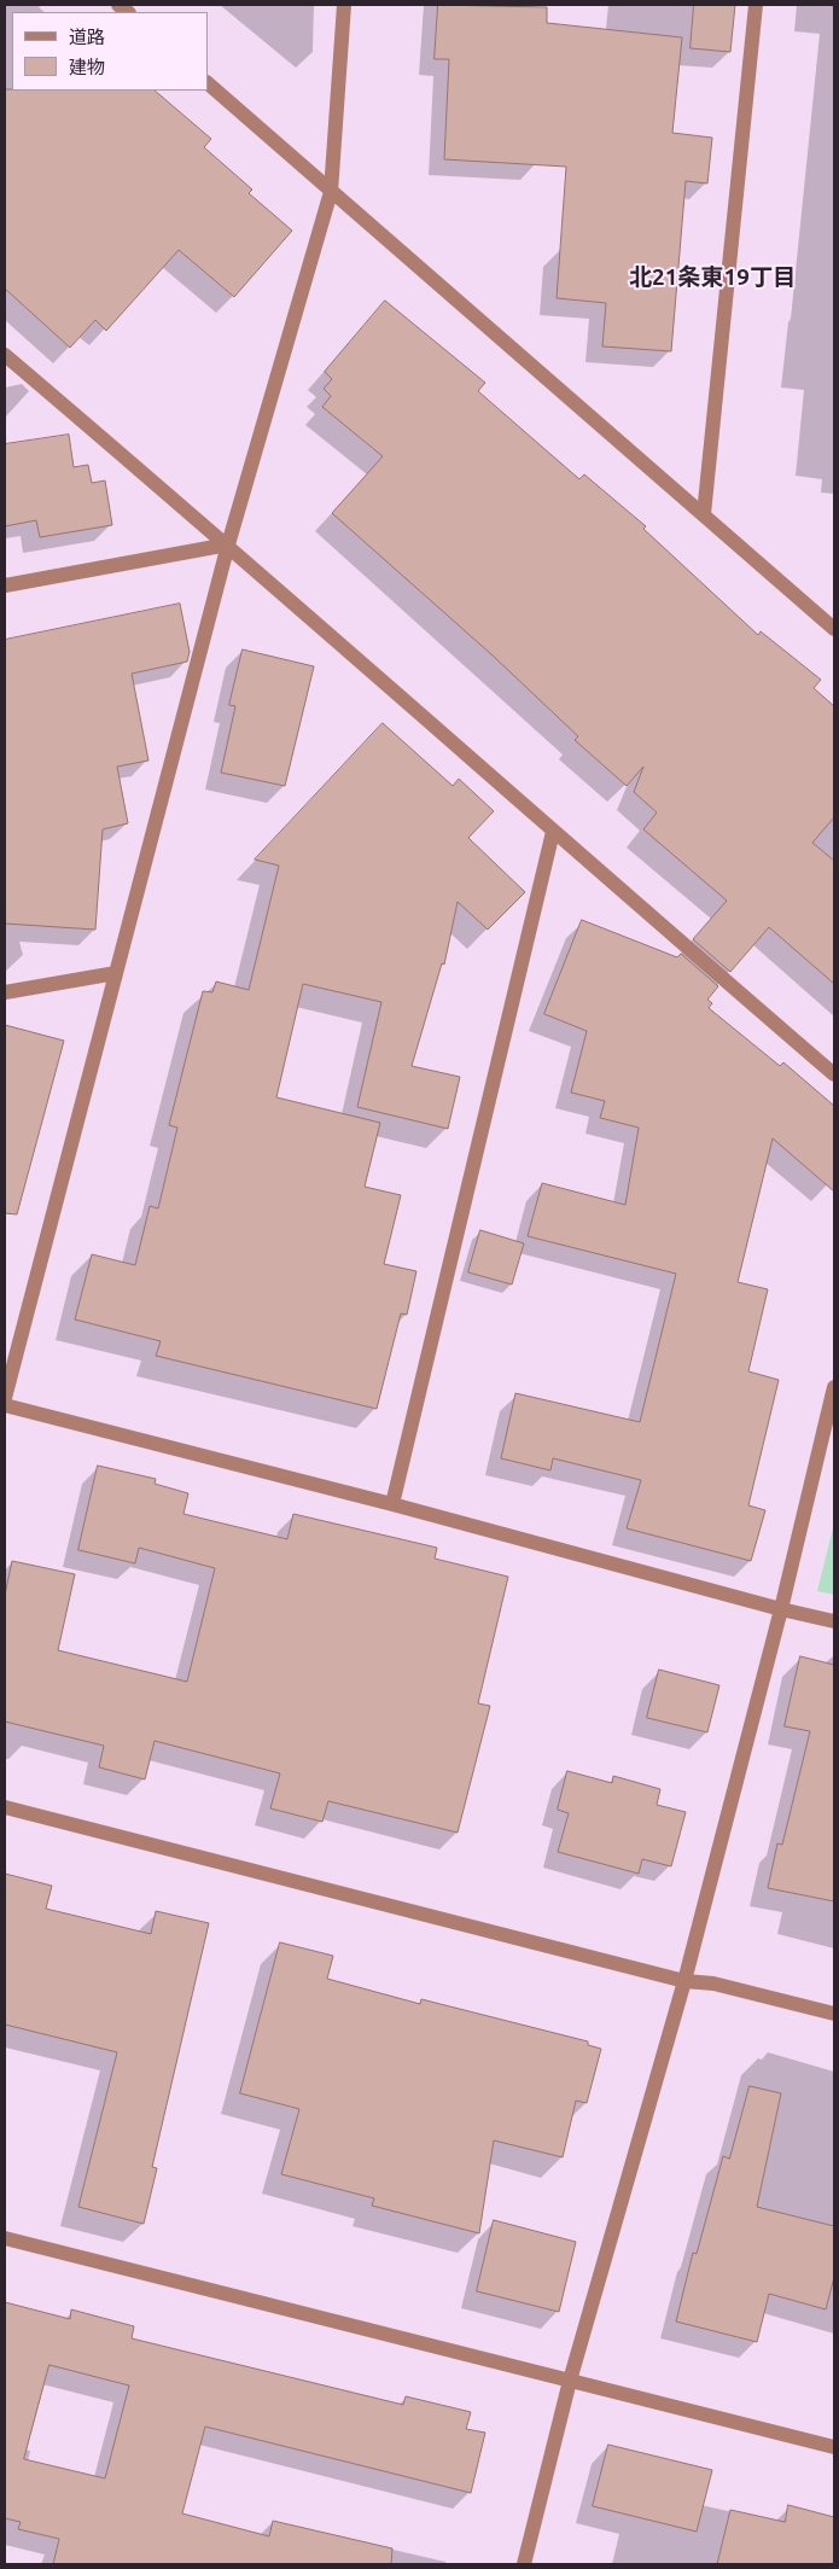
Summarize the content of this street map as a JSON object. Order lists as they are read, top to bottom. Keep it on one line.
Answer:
{"districts":["北21条東19丁目"],"legend":["道路","建物"]}
